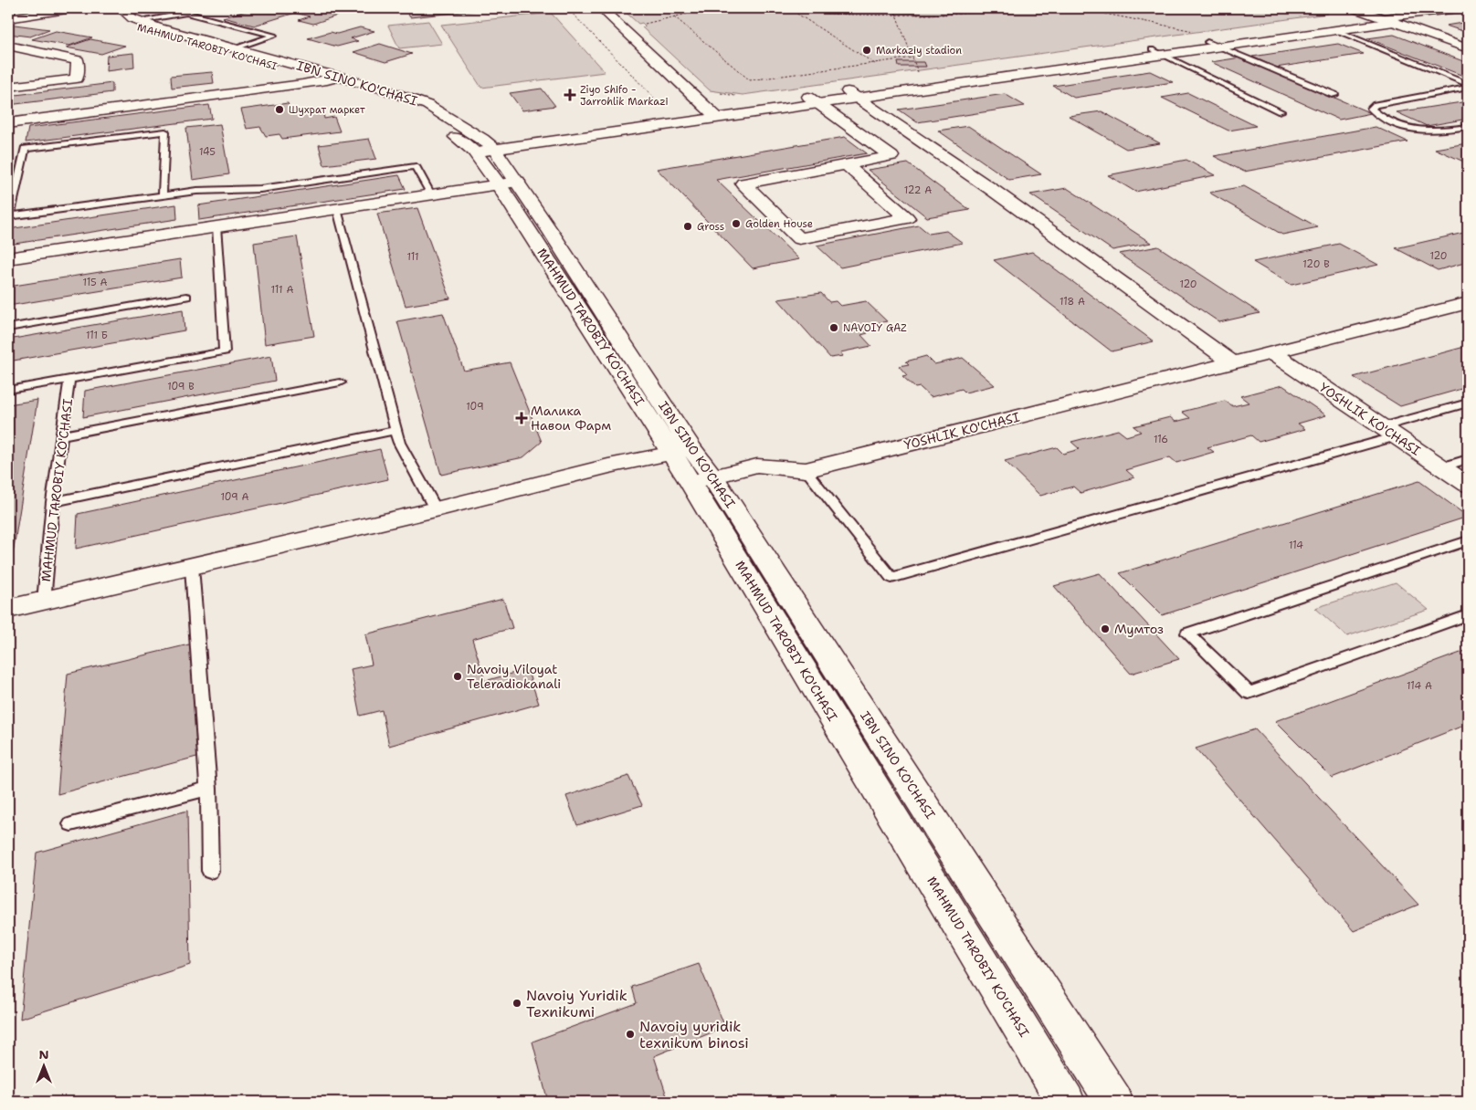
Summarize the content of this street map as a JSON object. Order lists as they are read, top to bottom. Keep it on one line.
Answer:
{"streets":{"street":["MAHMUD TAROBIY KO'CHASI","IBN SINO KO'CHASI","YOSHLIK KO'CHASI"]},"crossings":[["MAHMUD TAROBIY KO'CHASI","IBN SINO KO'CHASI"],["MAHMUD TAROBIY KO'CHASI","YOSHLIK KO'CHASI"],["IBN SINO KO'CHASI","YOSHLIK KO'CHASI"]],"places":{"other":["Markaziy stadion","Шухрат маркет","Golden House","Gross","NAVOIY GAZ","Мумтоз","Navoiy Viloyat Teleradiokanali","Navoiy Yuridik Texnikumi","Navoiy yuridik texnikum binosi"],"health":["Ziyo Shifo - Jarrohlik Markazi","Малика Навои Фарм"]},"house_numbers":["145","122 А","120","111","120 В","115 А","120","111 А","118 А","111 Б","109 В","109","116","109 А","114","114 А"],"north":"top"}
